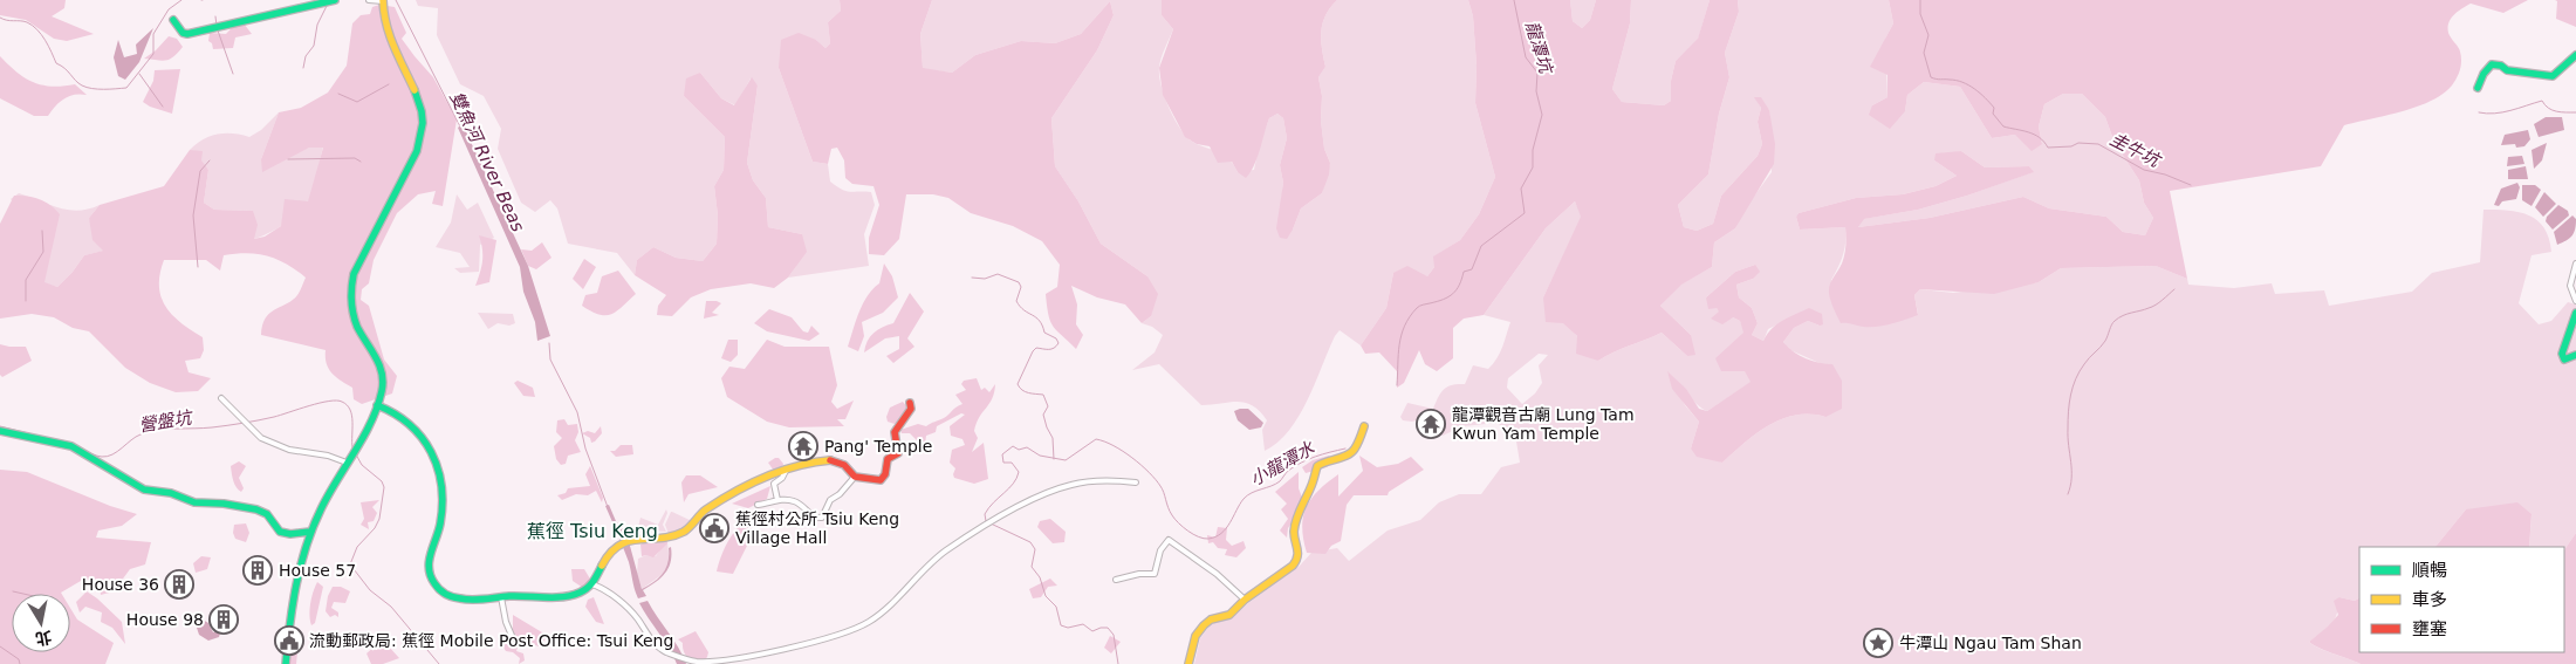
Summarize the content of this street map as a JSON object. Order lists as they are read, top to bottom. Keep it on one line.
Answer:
{"districts":["蕉徑 Tsiu Keng"],"water":["龍潭坑","圭牛坑","雙魚河 River Beas","營盤坑","小龍潭水"],"places":{"temple":["龍潭觀音古廟 Lung Tam Kwun Yam Temple","Pang' Temple"],"public building":["蕉徑村公所 Tsiu Keng Village Hall","流動郵政局: 蕉徑 Mobile Post Office: Tsui Keng"],"building":["House 57","House 36","House 98"],"place":["牛潭山 Ngau Tam Shan"]},"legend":["順暢","車多","壅塞"],"north":"bottom"}
